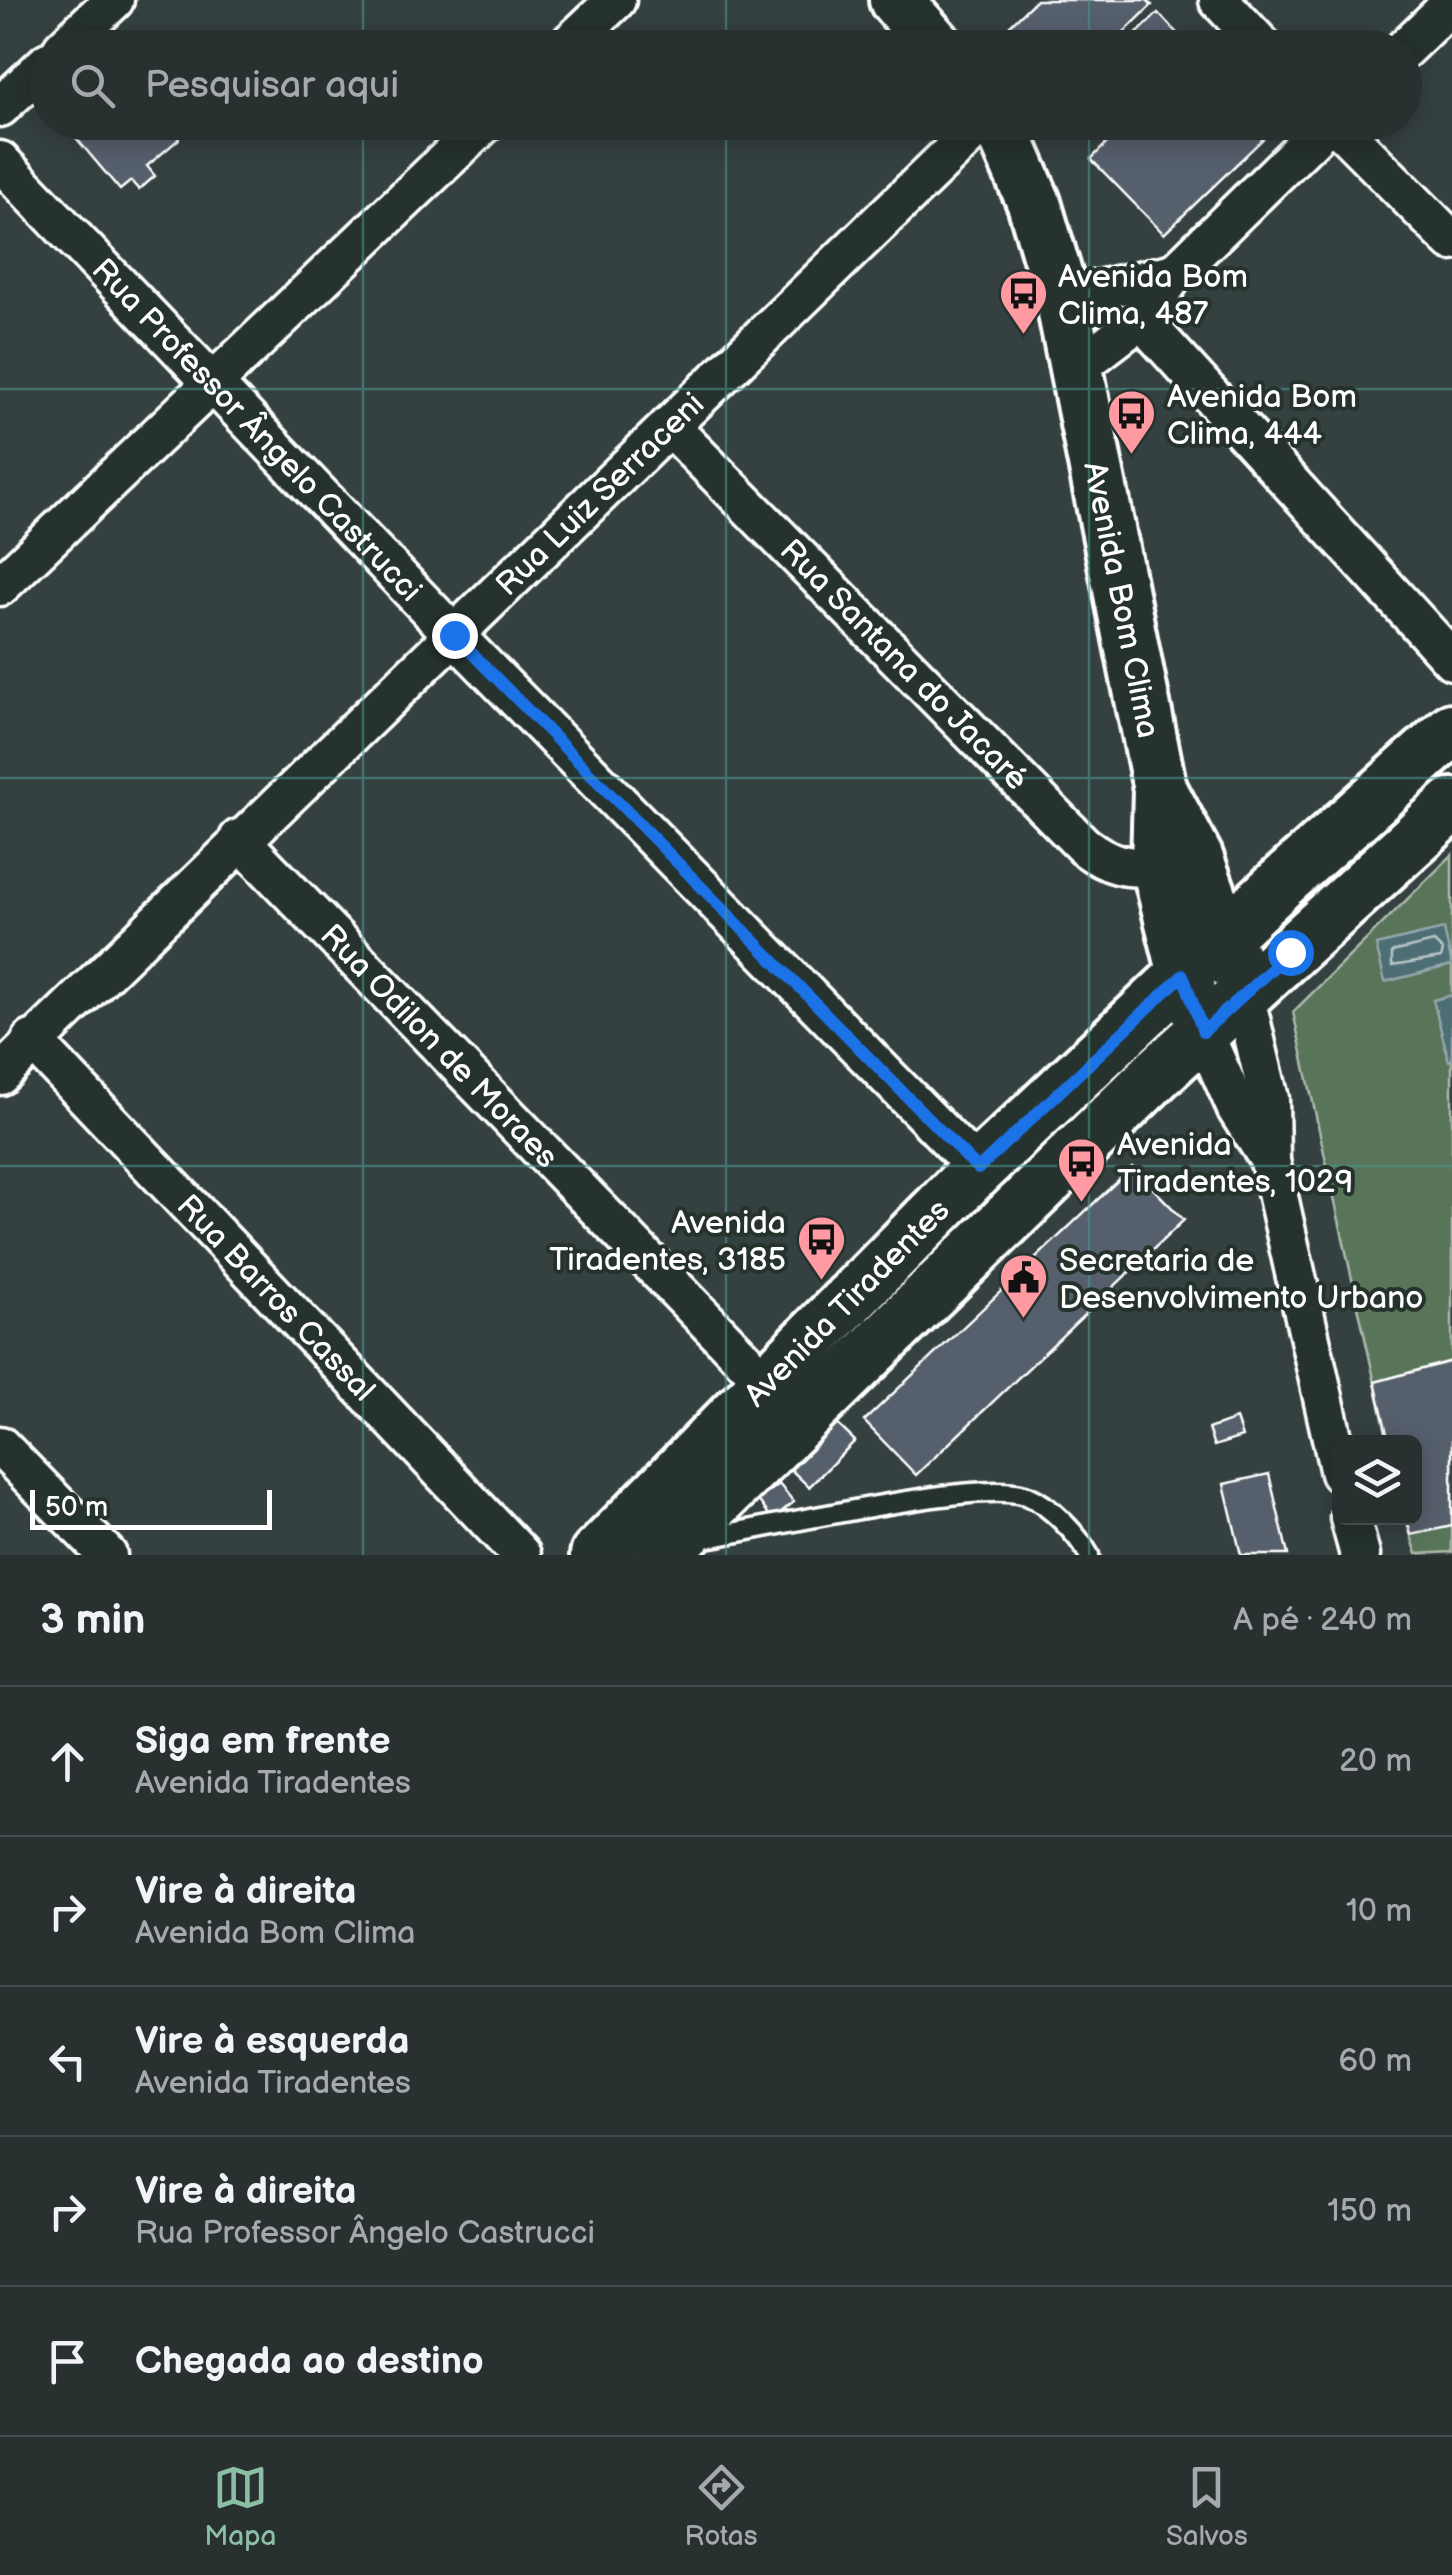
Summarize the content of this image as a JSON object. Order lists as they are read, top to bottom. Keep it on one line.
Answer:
{"streets":{"main road":["Avenida Bom Clima","Avenida Tiradentes"],"street":["Rua Professor Ângelo Castrucci","Rua Luiz Serraceni","Rua Santana do Jacaré","Rua Odilon de Moraes","Rua Barros Cassal"]},"crossings":[["Rua Professor Ângelo Castrucci","Rua Luiz Serraceni"],["Rua Professor Ângelo Castrucci","Avenida Tiradentes"],["Rua Luiz Serraceni","Rua Santana do Jacaré"],["Rua Luiz Serraceni","Rua Odilon de Moraes"],["Rua Luiz Serraceni","Rua Barros Cassal"],["Avenida Bom Clima","Rua Santana do Jacaré"],["Avenida Bom Clima","Avenida Tiradentes"],["Rua Odilon de Moraes","Avenida Tiradentes"]],"places":{"bus stop":["Avenida Bom Clima, 487","Avenida Bom Clima, 444","Avenida Tiradentes, 1029","Avenida Tiradentes, 3185"],"public building":["Secretaria de Desenvolvimento Urbano"]},"scale_bar":"50 m","page":{"search":"Pesquisar aqui","scale":"50 m","heading":["3 min","A pé · 240 m"],"list":[["Siga em frente","Avenida Tiradentes","20 m"],["Vire à direita","Avenida Bom Clima","10 m"],["Vire à esquerda","Avenida Tiradentes","60 m"],["Vire à direita","Rua Professor Ângelo Castrucci","150 m"],"Chegada ao destino"],"nav":["Mapa","Rotas","Salvos"]}}
